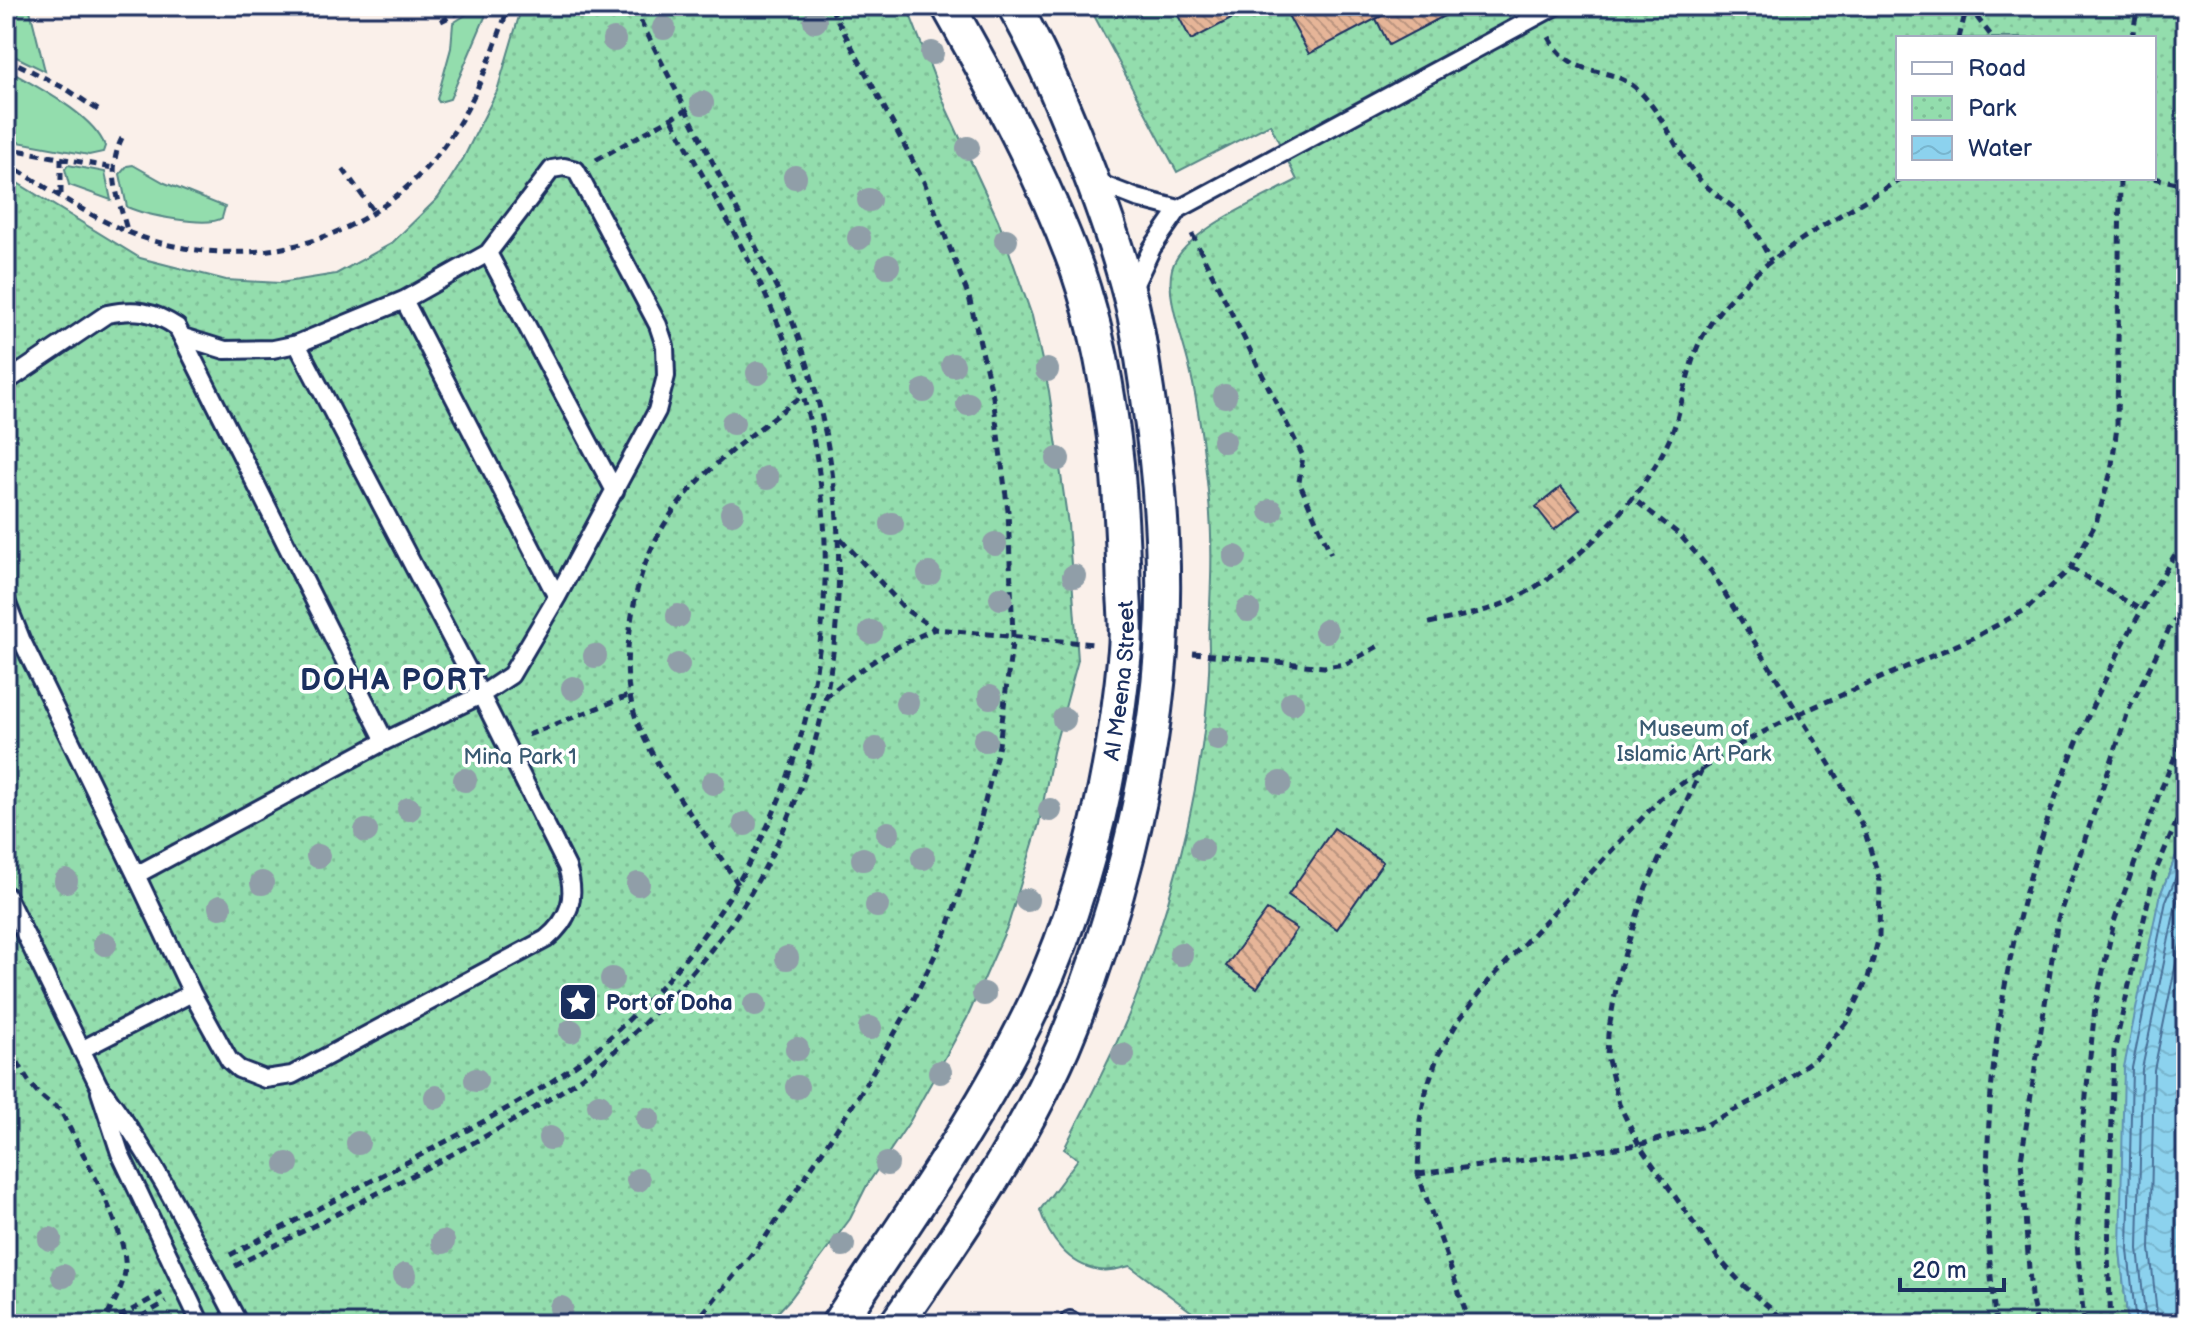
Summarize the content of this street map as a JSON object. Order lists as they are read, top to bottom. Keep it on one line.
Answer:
{"streets":{"street":["Al Meena Street"]},"districts":["DOHA PORT"],"parks":["Museum of Islamic Art Park","Mina Park 1"],"places":{"place":["Port of Doha"]},"legend":["Road","Park","Water"],"scale_bar":"20 m"}
